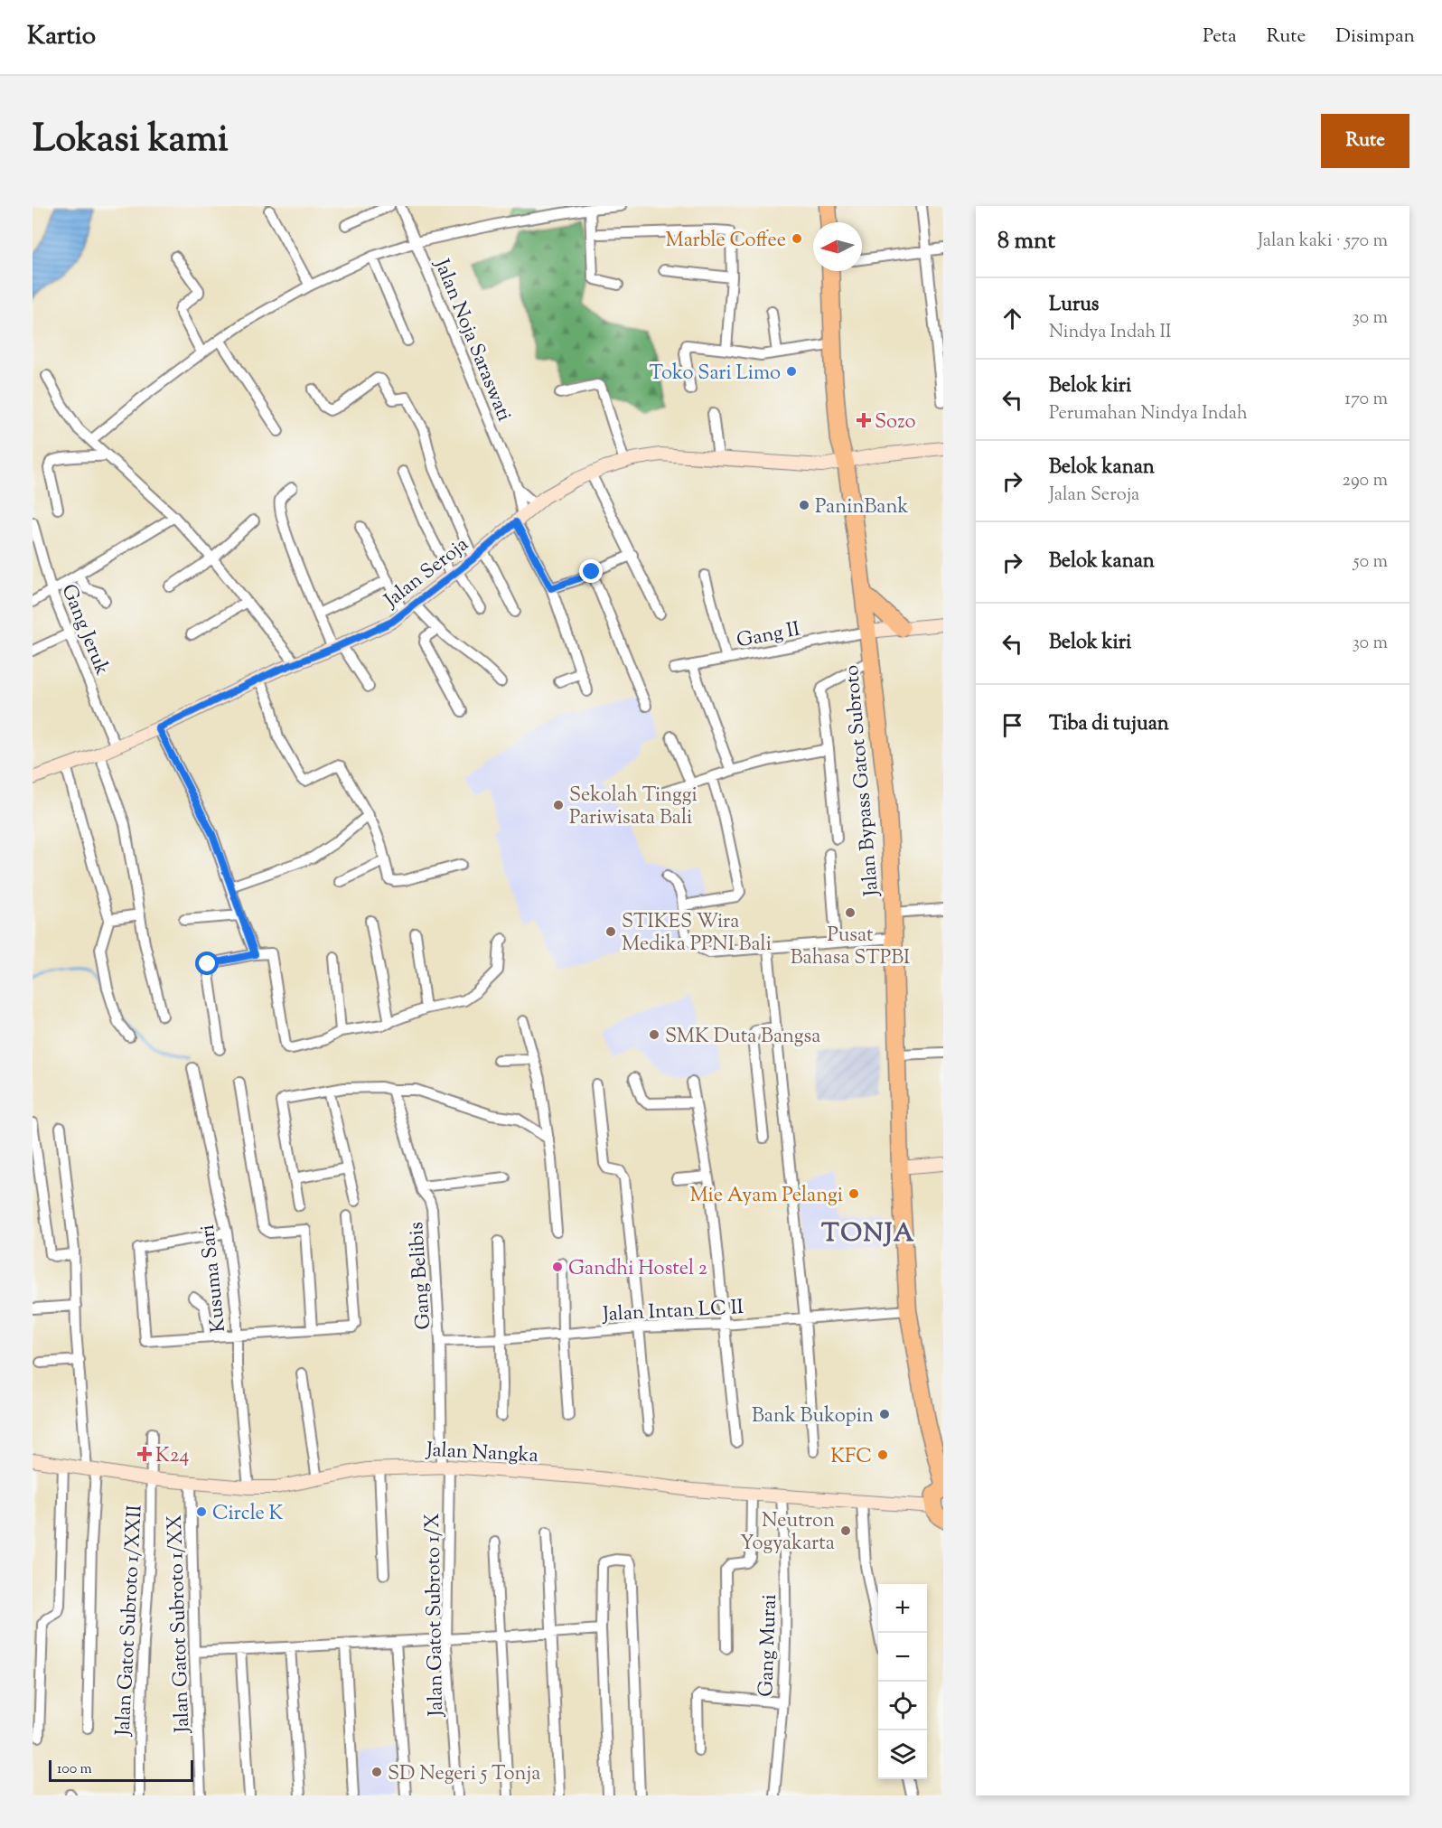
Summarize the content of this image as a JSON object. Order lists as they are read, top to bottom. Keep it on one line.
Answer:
{"streets":{"highway":["Jalan Bypass Gatot Subroto"],"street":["Jalan Noja Saraswati","Jalan Seroja","Gang Jeruk","Gang II","Gang Belibis","Kusuma Sari","Jalan Intan LC II","Jalan Nangka","Jalan Gatot Subroto 1/X","Jalan Gatot Subroto 1/XXII","Jalan Gatot Subroto 1/XX","Gang Murai"]},"crossings":[["Jalan Noja Saraswati","Jalan Seroja"],["Jalan Seroja","Gang Jeruk"],["Jalan Seroja","Jalan Bypass Gatot Subroto"],["Gang II","Jalan Bypass Gatot Subroto"],["Jalan Bypass Gatot Subroto","Jalan Intan LC II"],["Gang Belibis","Jalan Intan LC II"],["Gang Belibis","Jalan Nangka"],["Gang Belibis","Jalan Gatot Subroto 1/X"],["Kusuma Sari","Jalan Nangka"],["Jalan Nangka","Jalan Gatot Subroto 1/X"],["Jalan Nangka","Jalan Gatot Subroto 1/XXII"],["Jalan Nangka","Jalan Gatot Subroto 1/XX"],["Jalan Nangka","Gang Murai"]],"districts":["TONJA"],"places":{"other":["Marble Coffee","Toko Sari Limo","PaninBank","Sekolah Tinggi Pariwisata Bali","Pusat Bahasa STPBI","STIKES Wira Medika PPNI Bali","SMK Duta Bangsa","Mie Ayam Pelangi","Gandhi Hostel 2","Bank Bukopin","KFC","Circle K","Neutron Yogyakarta","SD Negeri 5 Tonja"],"health":["Sozo","K24"]},"scale_bar":"100 m","north":"left","page":{"header":"Kartio","nav":["Peta","Rute","Disimpan"],"title":"Lokasi kami","buttons":"Rute","heading":["8 mnt","Jalan kaki · 570 m"],"list":[["Lurus","Nindya Indah II","30 m"],["Belok kiri","Perumahan Nindya Indah","170 m"],["Belok kanan","Jalan Seroja","290 m"],["Belok kanan","50 m"],["Belok kiri","30 m"],"Tiba di tujuan"],"map_buttons":["+","−"],"scale":"100 m"}}
